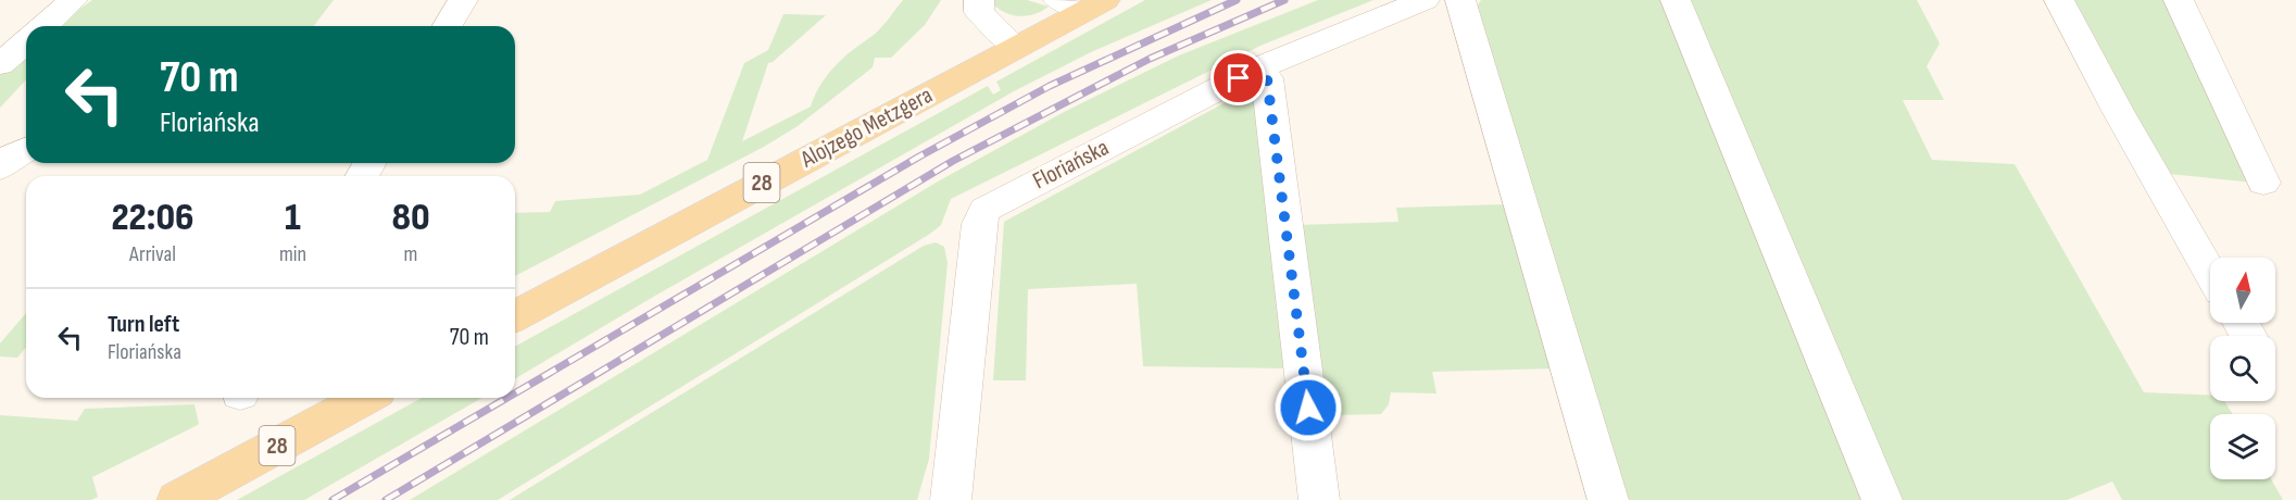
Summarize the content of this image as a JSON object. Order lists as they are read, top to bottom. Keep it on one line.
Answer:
{"streets":{"main road":["Alojzego Metzgera","28"],"street":["Floriańska"]},"north":"top","page":{"turn":["70 m","Floriańska"],"eta":["22:06","Arrival","1","min","80","m"],"list":[{"name":"Turn left","note":"Floriańska","value":"70 m"}]}}
